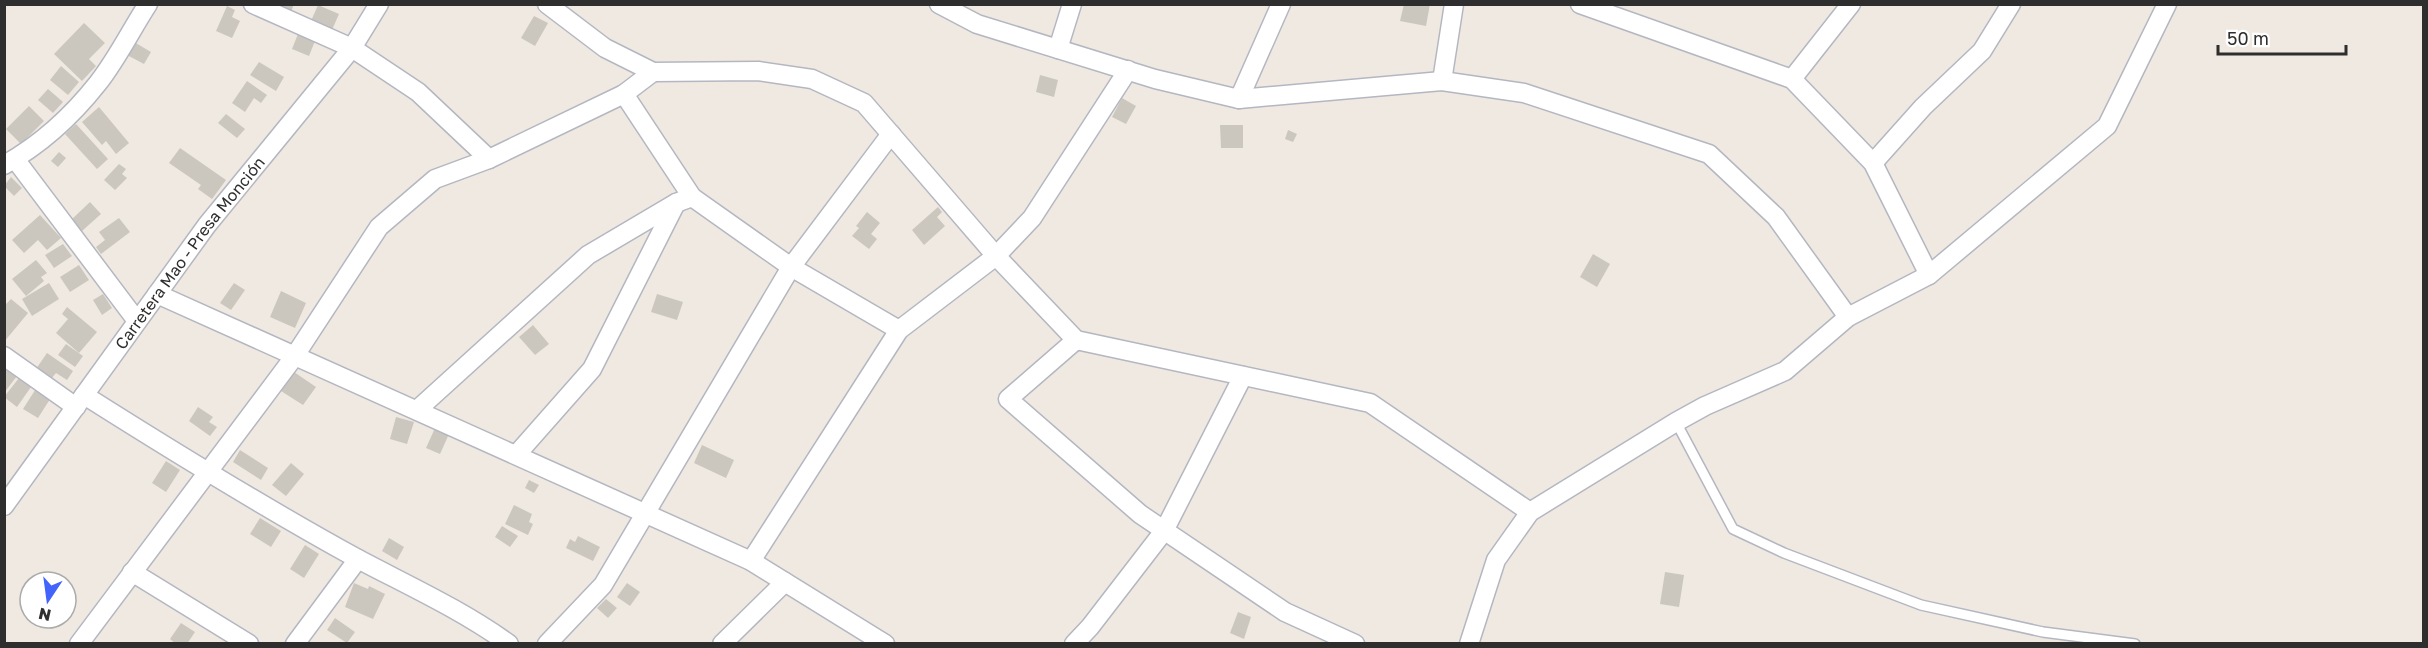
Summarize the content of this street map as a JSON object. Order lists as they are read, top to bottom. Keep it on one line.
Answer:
{"streets":{"street":["Carretera Mao - Presa Monción"]},"scale_bar":"50 m","north":"bottom"}
